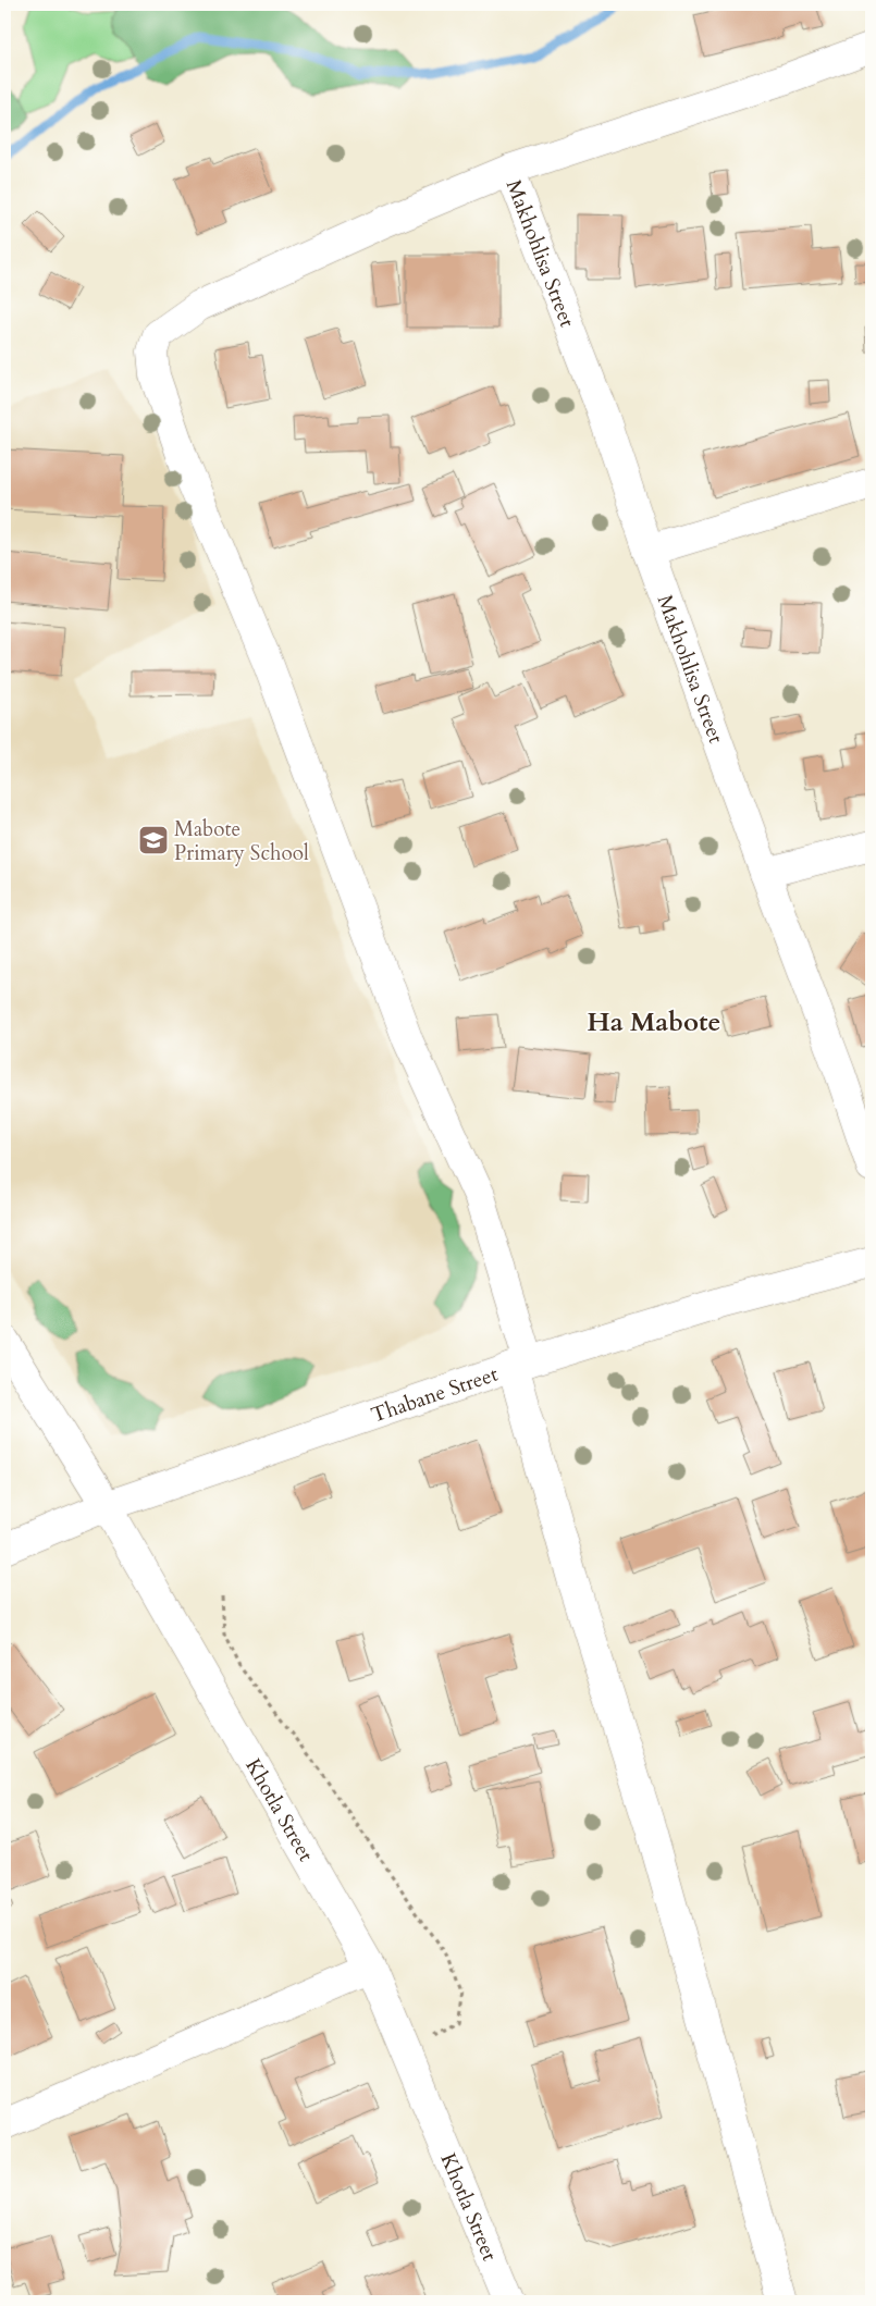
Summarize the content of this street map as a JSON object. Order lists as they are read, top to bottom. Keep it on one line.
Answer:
{"streets":{"street":["Makhohlisa Street","Thabane Street","Khotla Street"]},"crossings":[["Thabane Street","Khotla Street"]],"districts":["Ha Mabote"],"places":{"school or university":["Mabote Primary School"]}}
